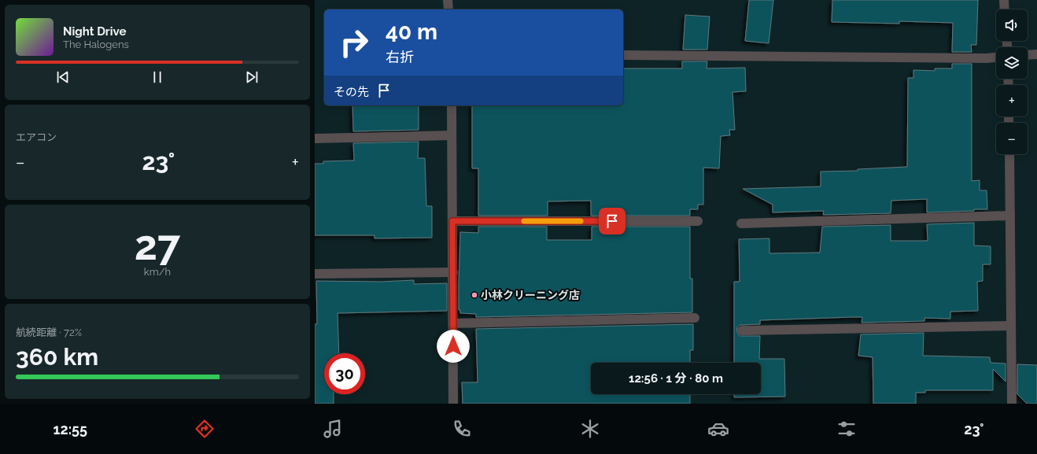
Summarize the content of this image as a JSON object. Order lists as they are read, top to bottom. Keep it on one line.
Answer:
{"places":["小林クリーニング店"],"page":{"map_buttons":["+","−"],"turn":["40 m","右折"],"song":["Night Drive","The Halogens"],"then":"その先","tile":["エアコン",["27","km/h"],["航続距離 · 72%","360 km"]],"heat":["−","23°","+"],"limit":"30","trip":"12:56 · 1 分 · 80 m","tabs":["12:55","23°"]}}
